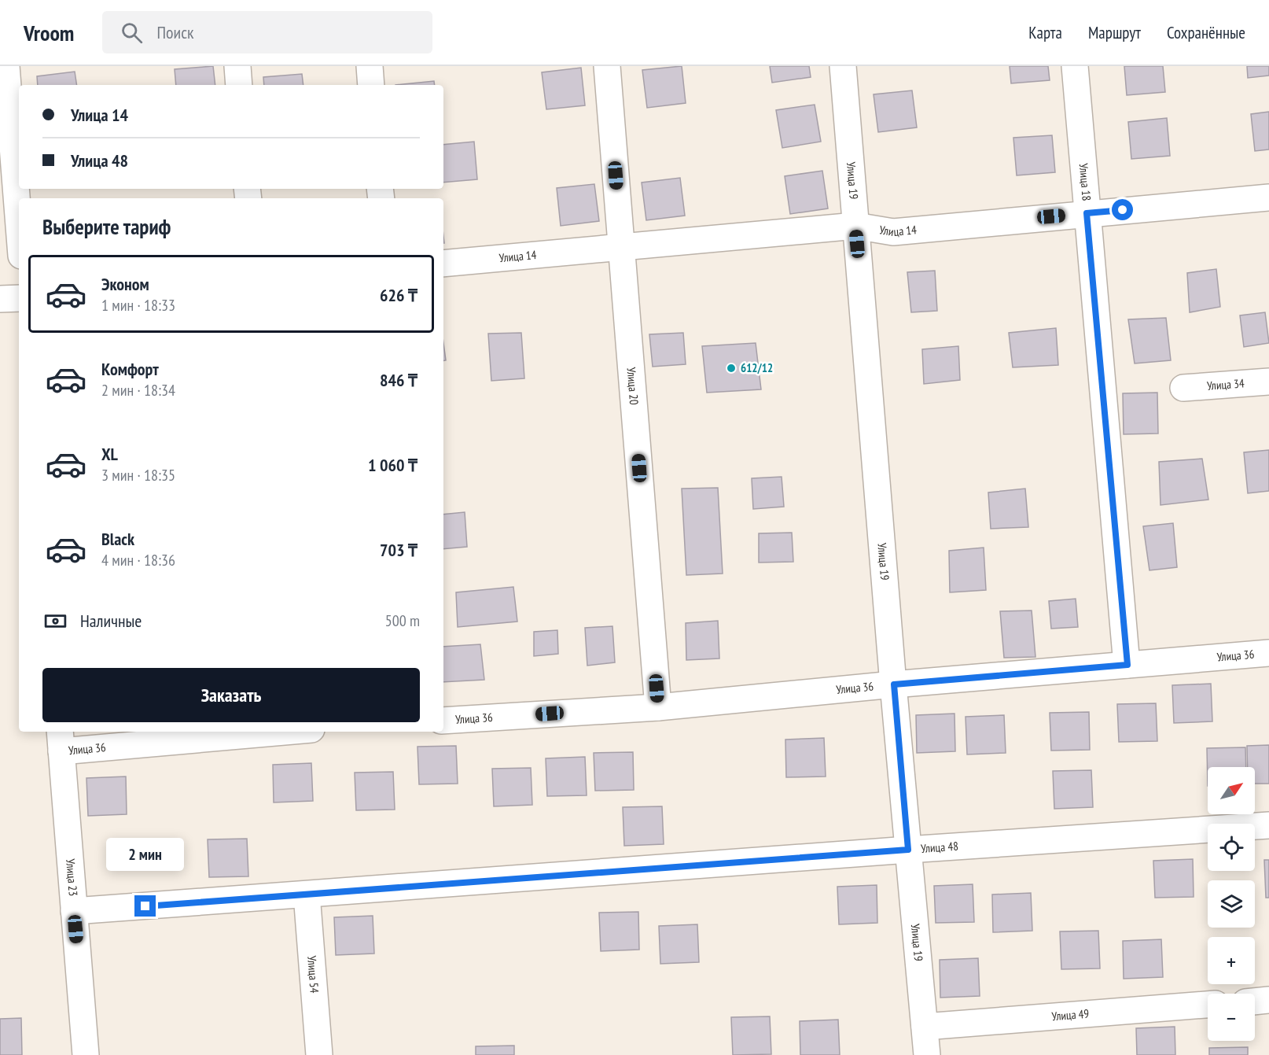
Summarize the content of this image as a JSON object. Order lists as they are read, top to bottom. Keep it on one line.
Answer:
{"streets":{"street":["Улица 19","Улица 18","Улица 14","Улица 34","Улица 20","Улица 36","Улица 48","Улица 23","Улица 54","Улица 49"]},"crossings":[["Улица 19","Улица 14"],["Улица 19","Улица 36"],["Улица 19","Улица 48"],["Улица 19","Улица 49"],["Улица 18","Улица 14"],["Улица 18","Улица 36"],["Улица 14","Улица 20"],["Улица 20","Улица 36"],["Улица 36","Улица 23"],["Улица 48","Улица 23"],["Улица 48","Улица 54"]],"places":["612/12"],"north":"top right","page":{"header":"Vroom","search":"Поиск","nav":["Карта","Маршрут","Сохранённые"],"banner":["Улица 14","Улица 48"],"heading":"Выберите тариф","list":[{"name":"Эконом","note":"1 мин · 18:33","value":"626 ₸"},{"name":"Комфорт","note":"2 мин · 18:34","value":"846 ₸"},{"name":"XL","note":"3 мин · 18:35","value":"1 060 ₸"},{"name":"Black","note":"4 мин · 18:36","value":"703 ₸"}],"pay":["Наличные","500 m"],"buttons":"Заказать","map_buttons":["+","−"],"bubble":"2 мин"}}
